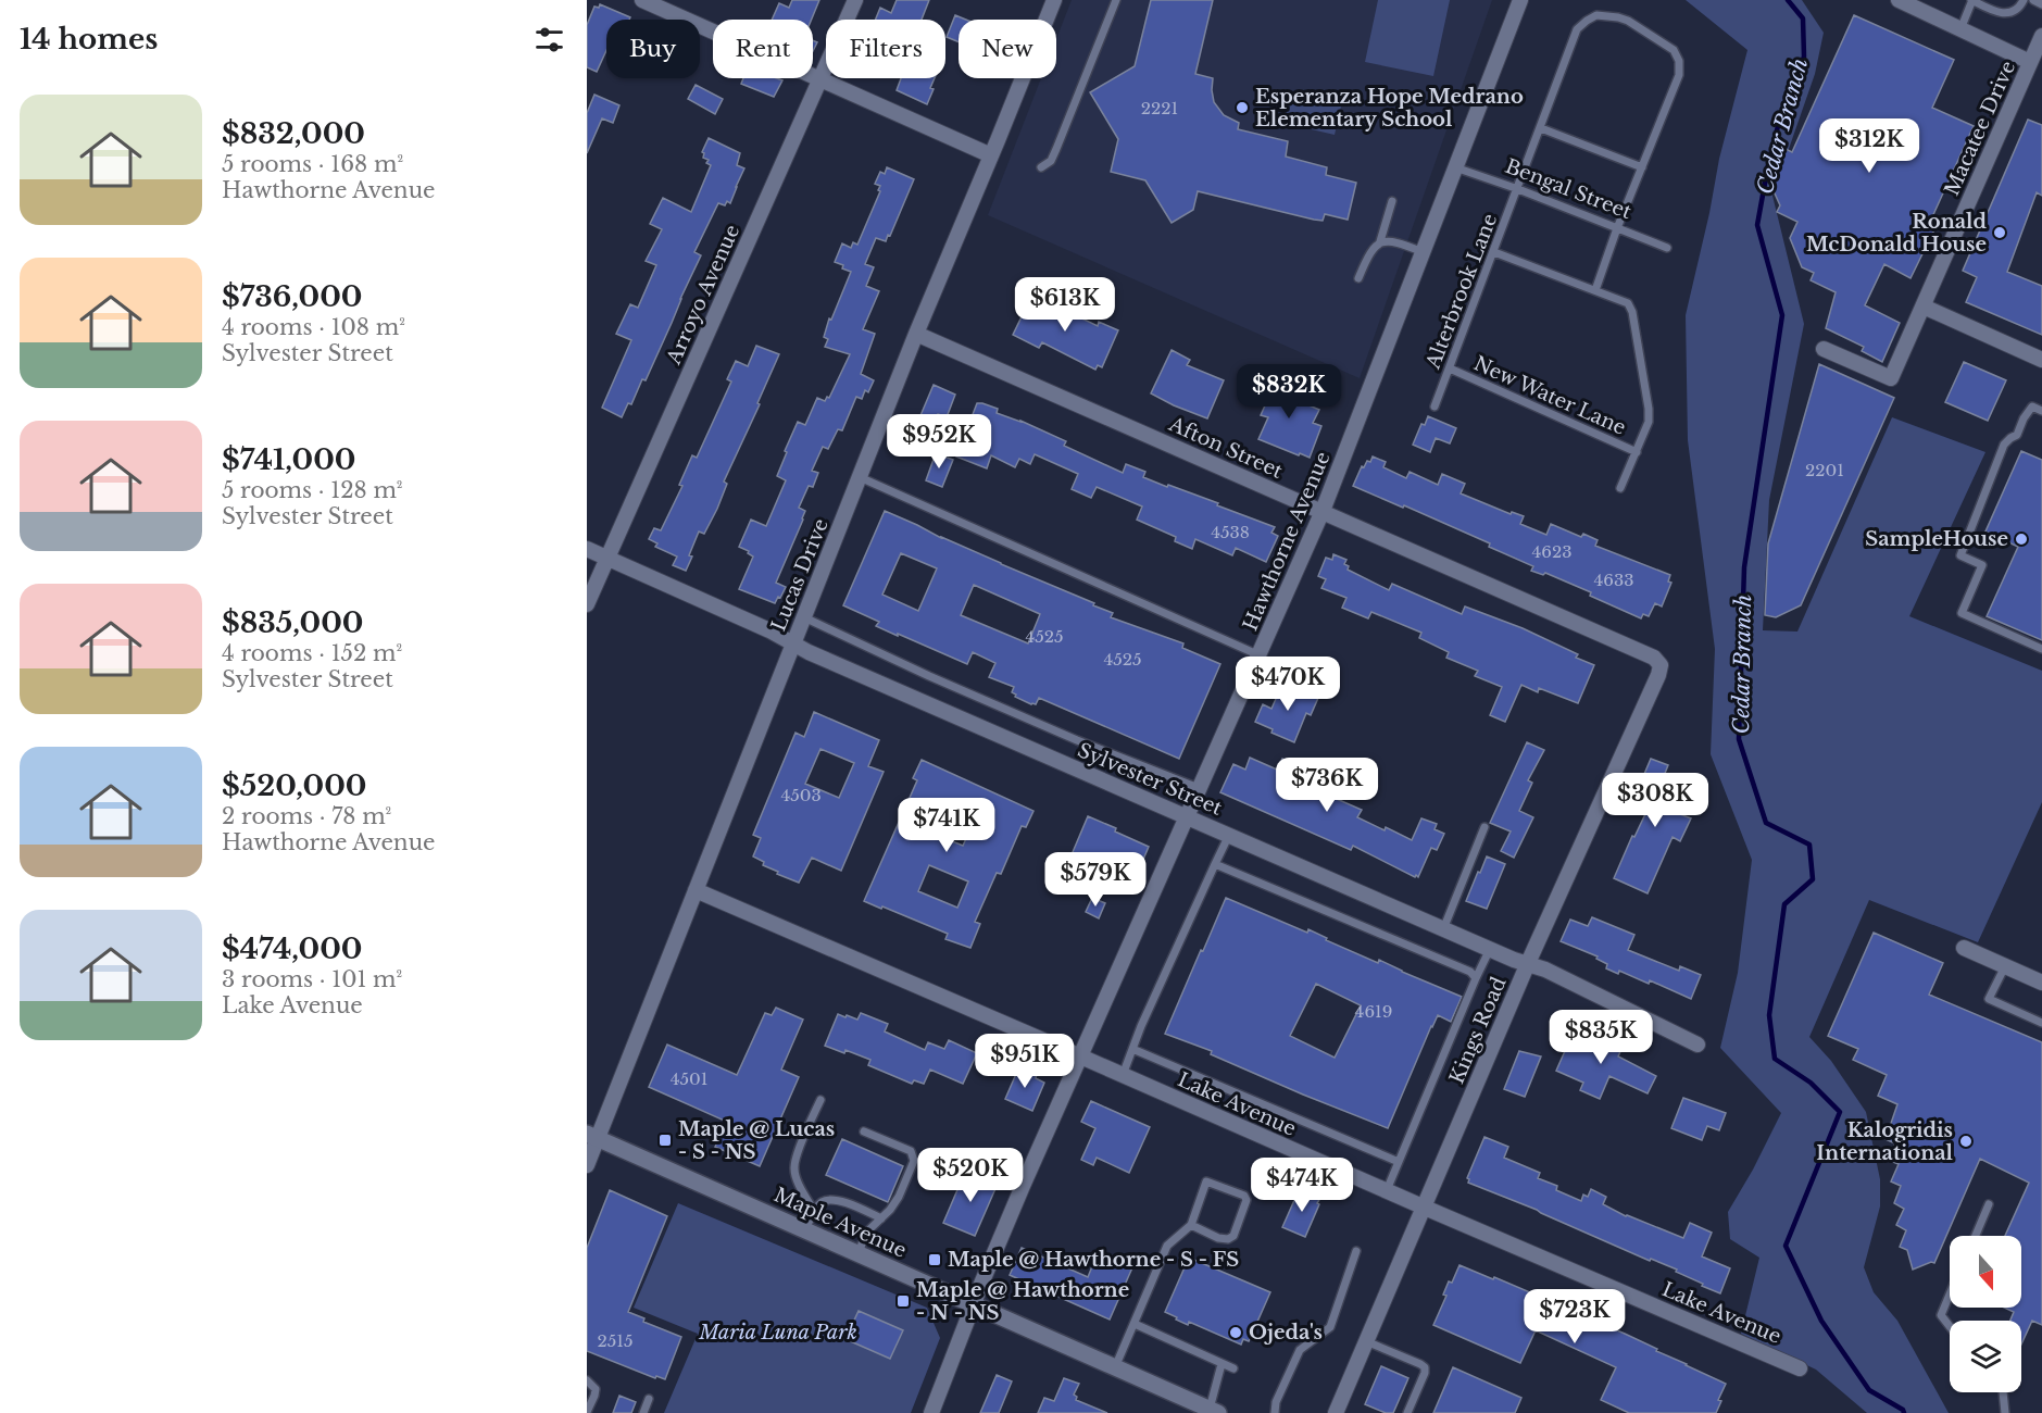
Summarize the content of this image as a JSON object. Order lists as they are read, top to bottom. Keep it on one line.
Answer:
{"streets":{"main road":["Maple Avenue"],"street":["Macatee Drive","Arroyo Avenue","Afton Street","Hawthorne Avenue","Lucas Drive","Sylvester Street","Kings Road","Lake Avenue"],"lane":["Bengal Street","Alterbrook Lane","New Water Lane"]},"crossings":[["Bengal Street","Alterbrook Lane"],["Bengal Street","Hawthorne Avenue"],["Alterbrook Lane","New Water Lane"],["Arroyo Avenue","Sylvester Street"],["Afton Street","Hawthorne Avenue"],["Afton Street","Lucas Drive"],["Afton Street","Kings Road"],["Hawthorne Avenue","Sylvester Street"],["Hawthorne Avenue","Lake Avenue"],["Hawthorne Avenue","Maple Avenue"],["Lucas Drive","Sylvester Street"],["Lucas Drive","Lake Avenue"],["Lucas Drive","Maple Avenue"],["Sylvester Street","Kings Road"],["Kings Road","Lake Avenue"]],"water":["Cedar Branch"],"parks":["Maria Luna Park"],"places":{"other":["Esperanza Hope Medrano Elementary School","Ronald McDonald House","SampleHouse","Kalogridis International","Ojeda's"],"transit":["Maple @ Lucas - S - NS","Maple @ Hawthorne - S - FS","Maple @ Hawthorne - N - NS"]},"house_numbers":["2221","2201","4538","4623","4633","4525","4525","4503","4619","4501","2515"],"north":"bottom","page":{"heading":"14 homes","chip":["Buy","Rent","Filters","New"],"list":[{"name":"$832,000","note":"5 rooms · 168 m² · Hawthorne Avenue"},{"name":"$736,000","note":"4 rooms · 108 m² · Sylvester Street"},{"name":"$741,000","note":"5 rooms · 128 m² · Sylvester Street"},{"name":"$835,000","note":"4 rooms · 152 m² · Sylvester Street"},{"name":"$520,000","note":"2 rooms · 78 m² · Hawthorne Avenue"},{"name":"$474,000","note":"3 rooms · 101 m² · Lake Avenue"}],"price":["$312K","$613K","$832K","$952K","$470K","$736K","$308K","$741K","$579K","$835K","$951K","$520K","$474K","$723K"]}}
